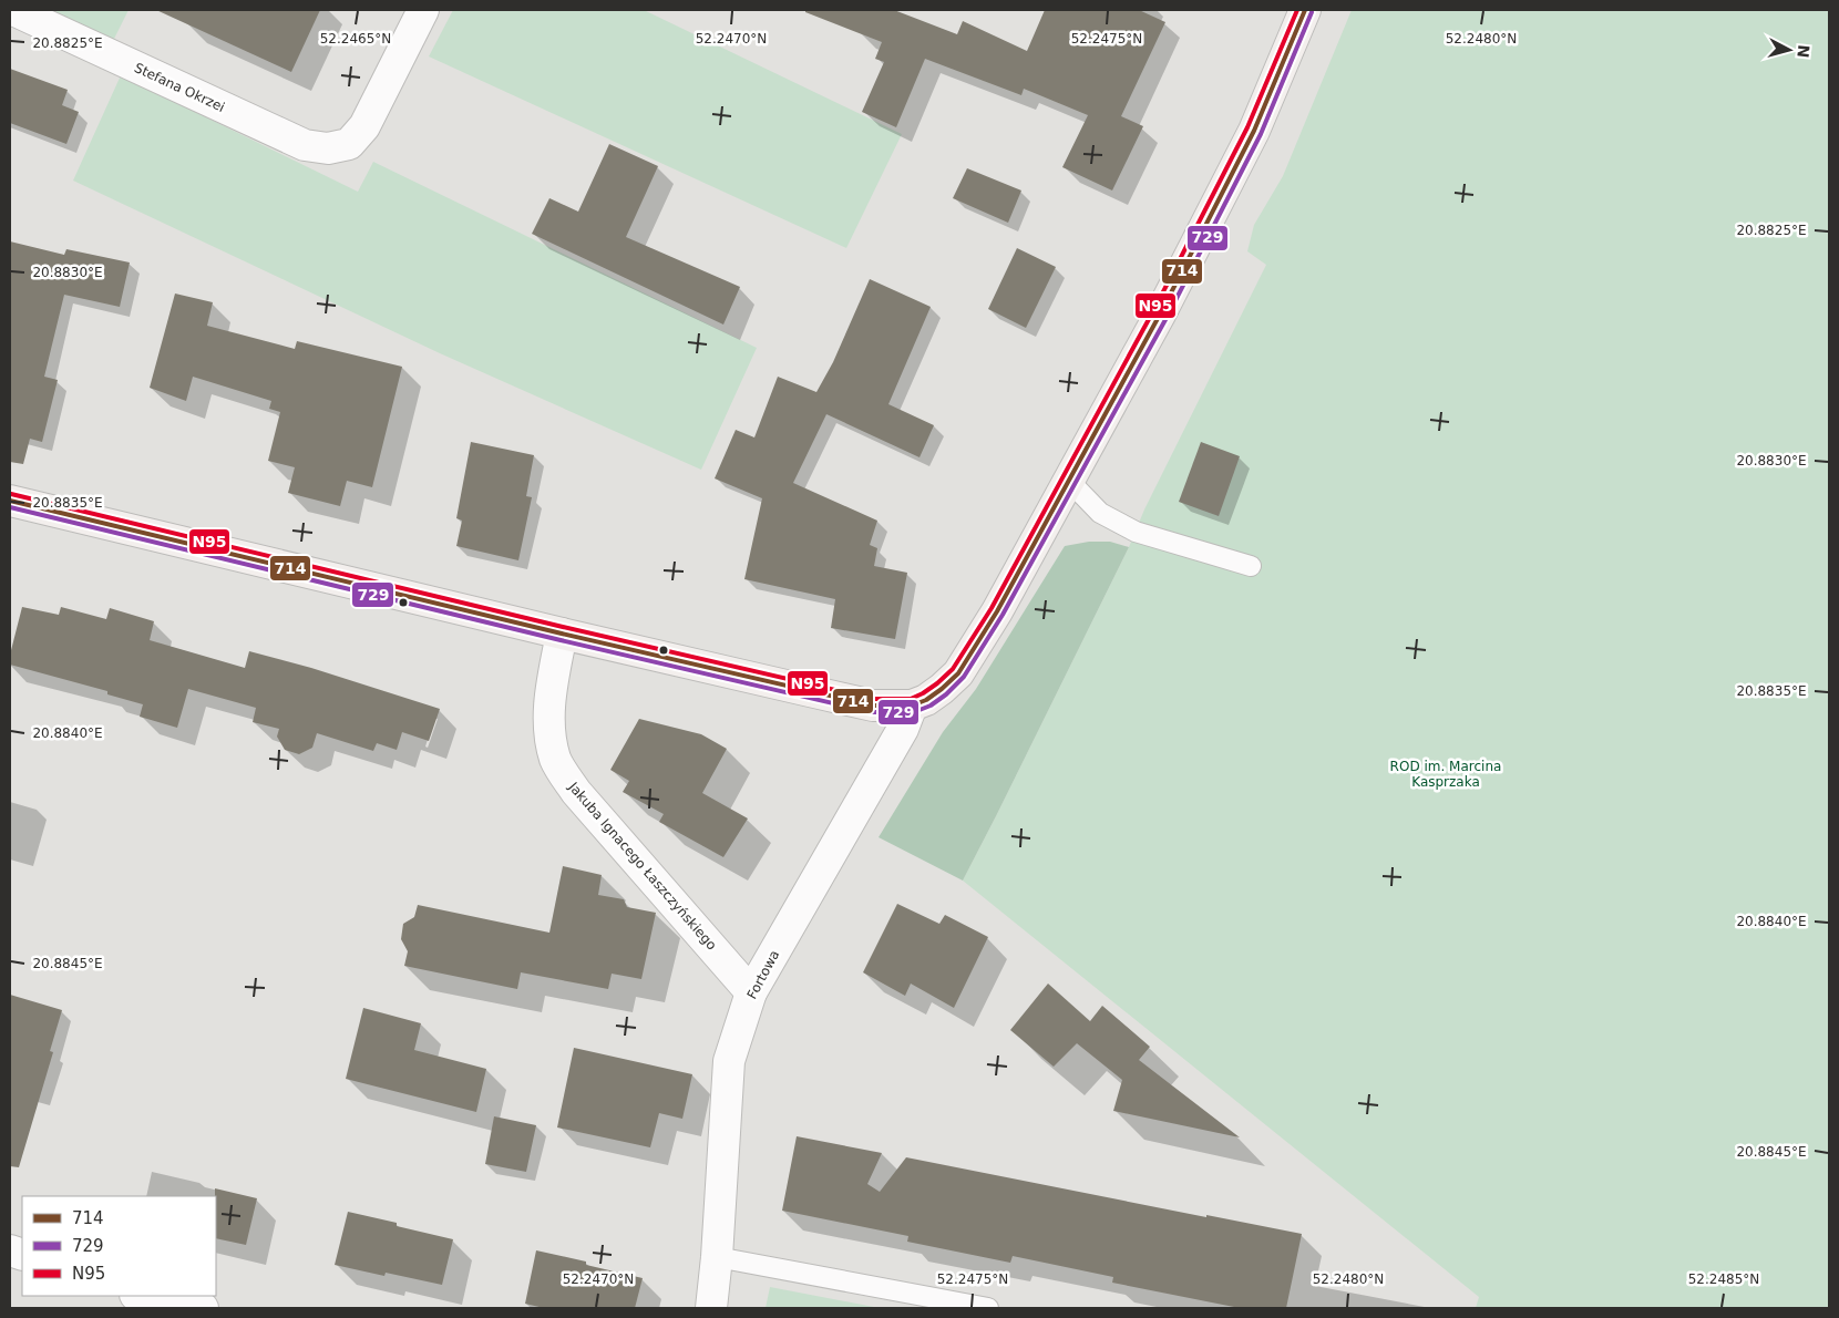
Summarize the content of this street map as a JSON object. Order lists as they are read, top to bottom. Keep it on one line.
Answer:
{"streets":{"street":["Stefana Okrzei","Jakuba Ignacego Łaszczyńskiego","Fortowa"]},"crossings":[["Jakuba Ignacego Łaszczyńskiego","Fortowa"]],"parks":["ROD im. Marcina Kasprzaka"],"lines":["transit line 714","transit line N95","transit line 729"],"legend":["714","729","N95"],"north":"right","coordinates":["52.2465°N","52.2470°N","52.2475°N","52.2480°N","20.8825°E","20.8830°E","20.8835°E","20.8840°E","20.8845°E","52.2485°N"]}
